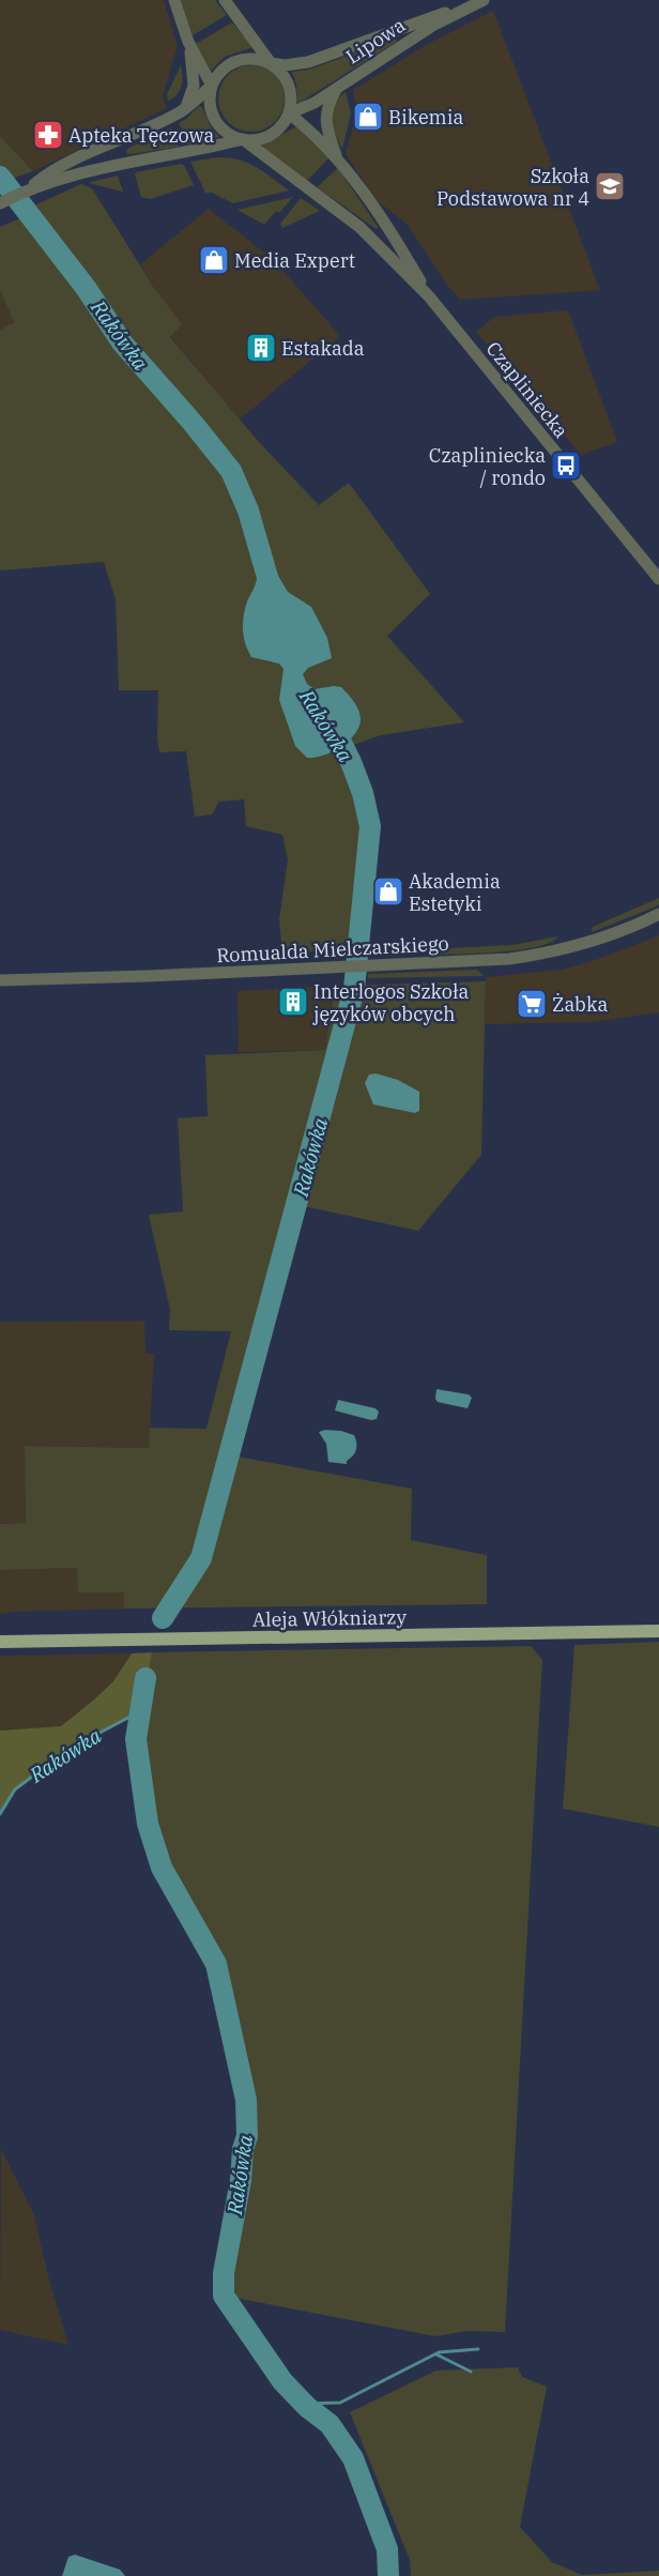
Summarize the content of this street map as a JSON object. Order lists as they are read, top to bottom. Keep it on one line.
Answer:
{"streets":{"main road":["Aleja Włókniarzy"],"street":["Lipowa","Czapliniecka","Romualda Mielczarskiego"]},"crossings":[["Lipowa","Czapliniecka"]],"water":["Rakówka"],"places":{"shop":["Bikemia","Media Expert","Akademia Estetyki"],"pharmacy":["Apteka Tęczowa"],"school or university":["Szkoła Podstawowa nr 4"],"building":["Estakada","Interlogos Szkoła języków obcych"],"bus stop":["Czapliniecka / rondo"],"supermarket":["Żabka"]}}
